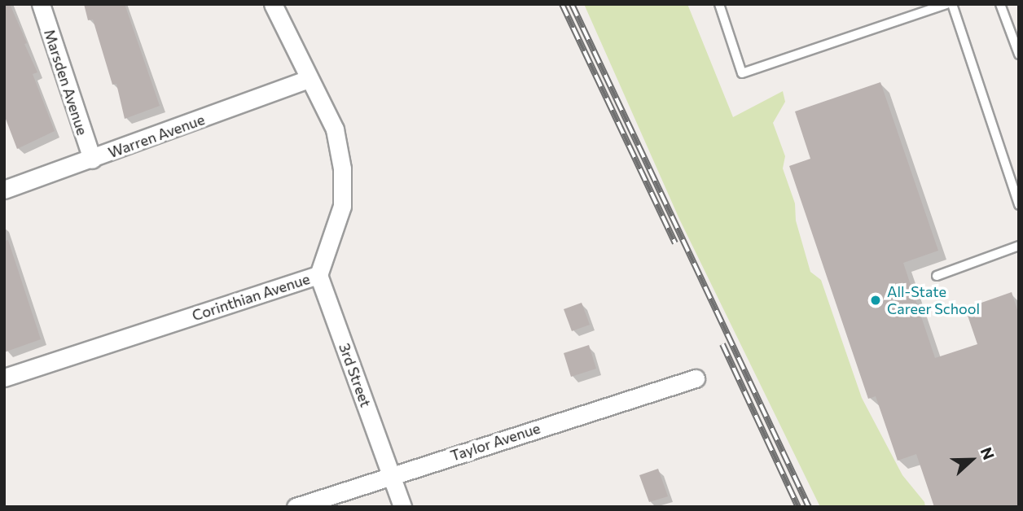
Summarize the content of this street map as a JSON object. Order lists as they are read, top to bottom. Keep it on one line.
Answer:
{"streets":{"street":["Marsden Avenue","Warren Avenue","Corinthian Avenue","3rd Street","Taylor Avenue"]},"crossings":[["Marsden Avenue","Warren Avenue"],["Warren Avenue","Corinthian Avenue"],["Corinthian Avenue","3rd Street"],["3rd Street","Taylor Avenue"]],"places":["All-State Career School"],"north":"right"}
